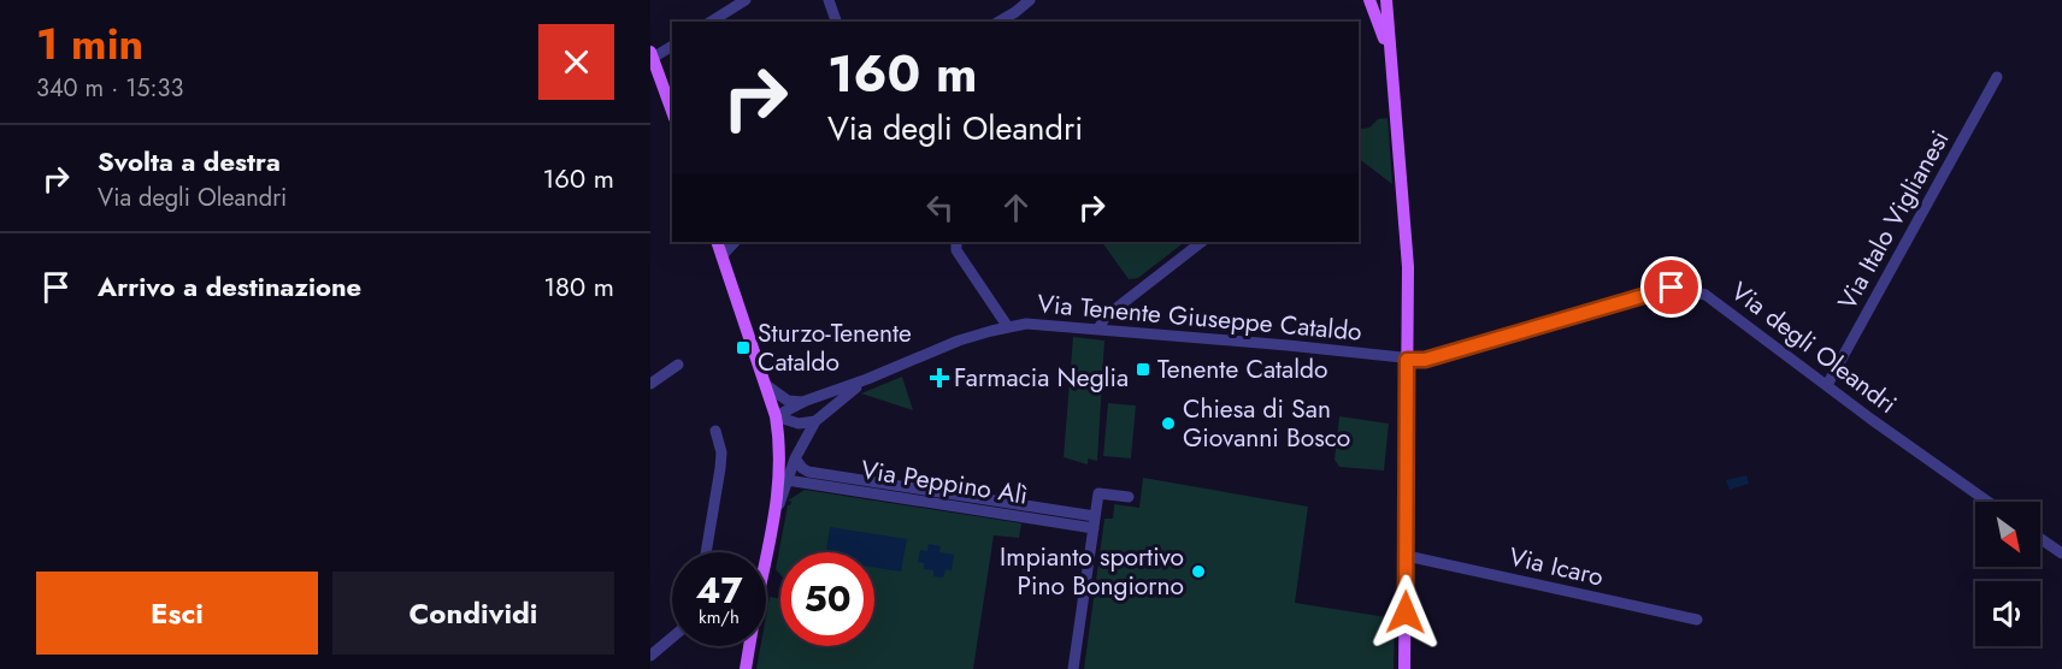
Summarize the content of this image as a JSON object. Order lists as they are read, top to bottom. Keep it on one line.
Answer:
{"streets":{"street":["Via Italo Viglianesi","Via Tenente Giuseppe Cataldo","Via degli Oleandri","Via Peppino Alì","Via Icaro"]},"crossings":[["Via Italo Viglianesi","Via degli Oleandri"],["Via Tenente Giuseppe Cataldo","Via degli Oleandri"]],"places":{"transit":["Sturzo-Tenente Cataldo","Tenente Cataldo"],"health":["Farmacia Neglia"],"other":["Chiesa di San Giovanni Bosco","Impianto sportivo Pino Bongiorno"]},"north":"bottom right","page":{"heading":["1 min","340 m · 15:33"],"turn":["160 m","Via degli Oleandri"],"list":[{"name":"Svolta a destra","note":"Via degli Oleandri","value":"160 m"},{"name":"Arrivo a destinazione","value":"180 m"}],"speed":"47 km/h","limit":"50","buttons":["Esci","Condividi"]}}
